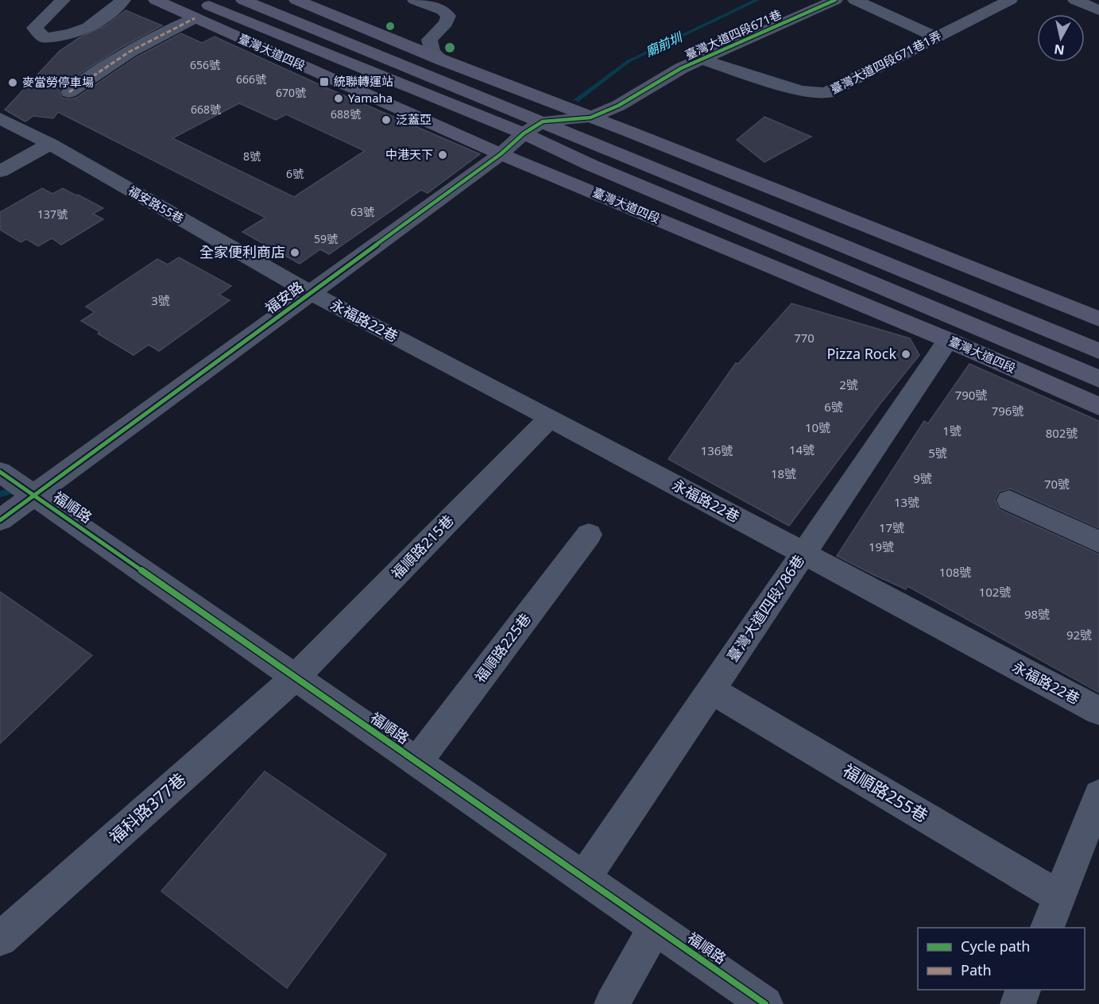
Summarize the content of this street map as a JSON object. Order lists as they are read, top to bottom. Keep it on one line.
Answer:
{"streets":{"main road":["臺灣大道四段"],"street":["臺灣大道四段671巷","臺灣大道四段671巷1弄","福安路55巷","福安路","永福路22巷","福順路","福順路215巷","臺灣大道四段786巷","福順路225巷","福順路255巷","福科路377巷"]},"crossings":[["臺灣大道四段671巷","臺灣大道四段671巷1弄"],["臺灣大道四段671巷","福安路"],["臺灣大道四段","福安路"],["臺灣大道四段","臺灣大道四段786巷"],["福安路55巷","福安路"],["福安路55巷","永福路22巷"],["福安路","永福路22巷"],["福安路","福順路"],["永福路22巷","福順路215巷"],["永福路22巷","臺灣大道四段786巷"],["福順路","福順路215巷"],["福順路","臺灣大道四段786巷"],["福順路","福順路225巷"],["福順路","福科路377巷"],["福順路215巷","福科路377巷"],["臺灣大道四段786巷","福順路255巷"]],"water":["廟前圳"],"places":{"transit":["統聯轉運站"],"other":["麥當勞停車場","Yamaha","泛蓋亞","中港天下","全家便利商店","Pizza Rock"]},"house_numbers":["656號","666號","670號","668號","688號","8號","6號","63號","137號","59號","3號","770","2號","790號","6號","796號","10號","1號","802號","14號","136號","5號","18號","9號","70號","13號","17號","19號","108號","102號","98號","92號"],"legend":["Cycle path","Path"],"north":"bottom"}
